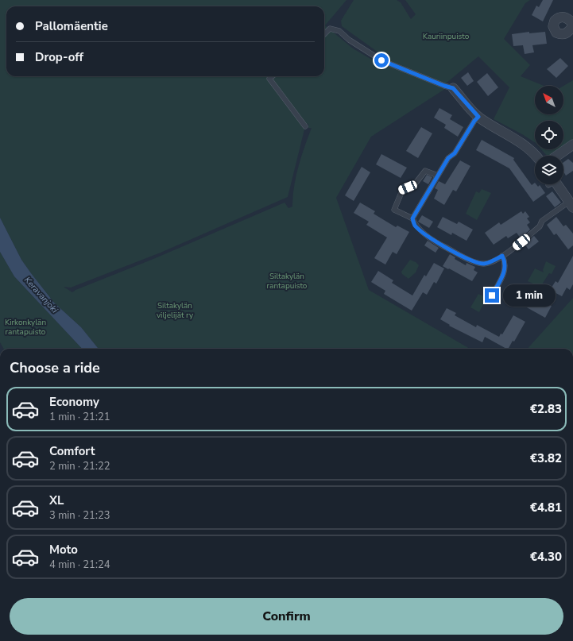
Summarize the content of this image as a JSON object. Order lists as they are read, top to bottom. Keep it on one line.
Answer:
{"water":["Keravanjoki"],"parks":["Kauriinpuisto","Siltakylän rantapuisto","Siltakylän viljelijät ry","Kirkonkylän rantapuisto"],"north":"top left","page":{"banner":["Pallomäentie","Drop-off"],"bubble":"1 min","heading":"Choose a ride","list":[{"name":"Economy","note":"1 min · 21:21","value":"€2.83"},{"name":"Comfort","note":"2 min · 21:22","value":"€3.82"},{"name":"XL","note":"3 min · 21:23","value":"€4.81"},{"name":"Moto","note":"4 min · 21:24","value":"€4.30"}],"buttons":"Confirm"}}
